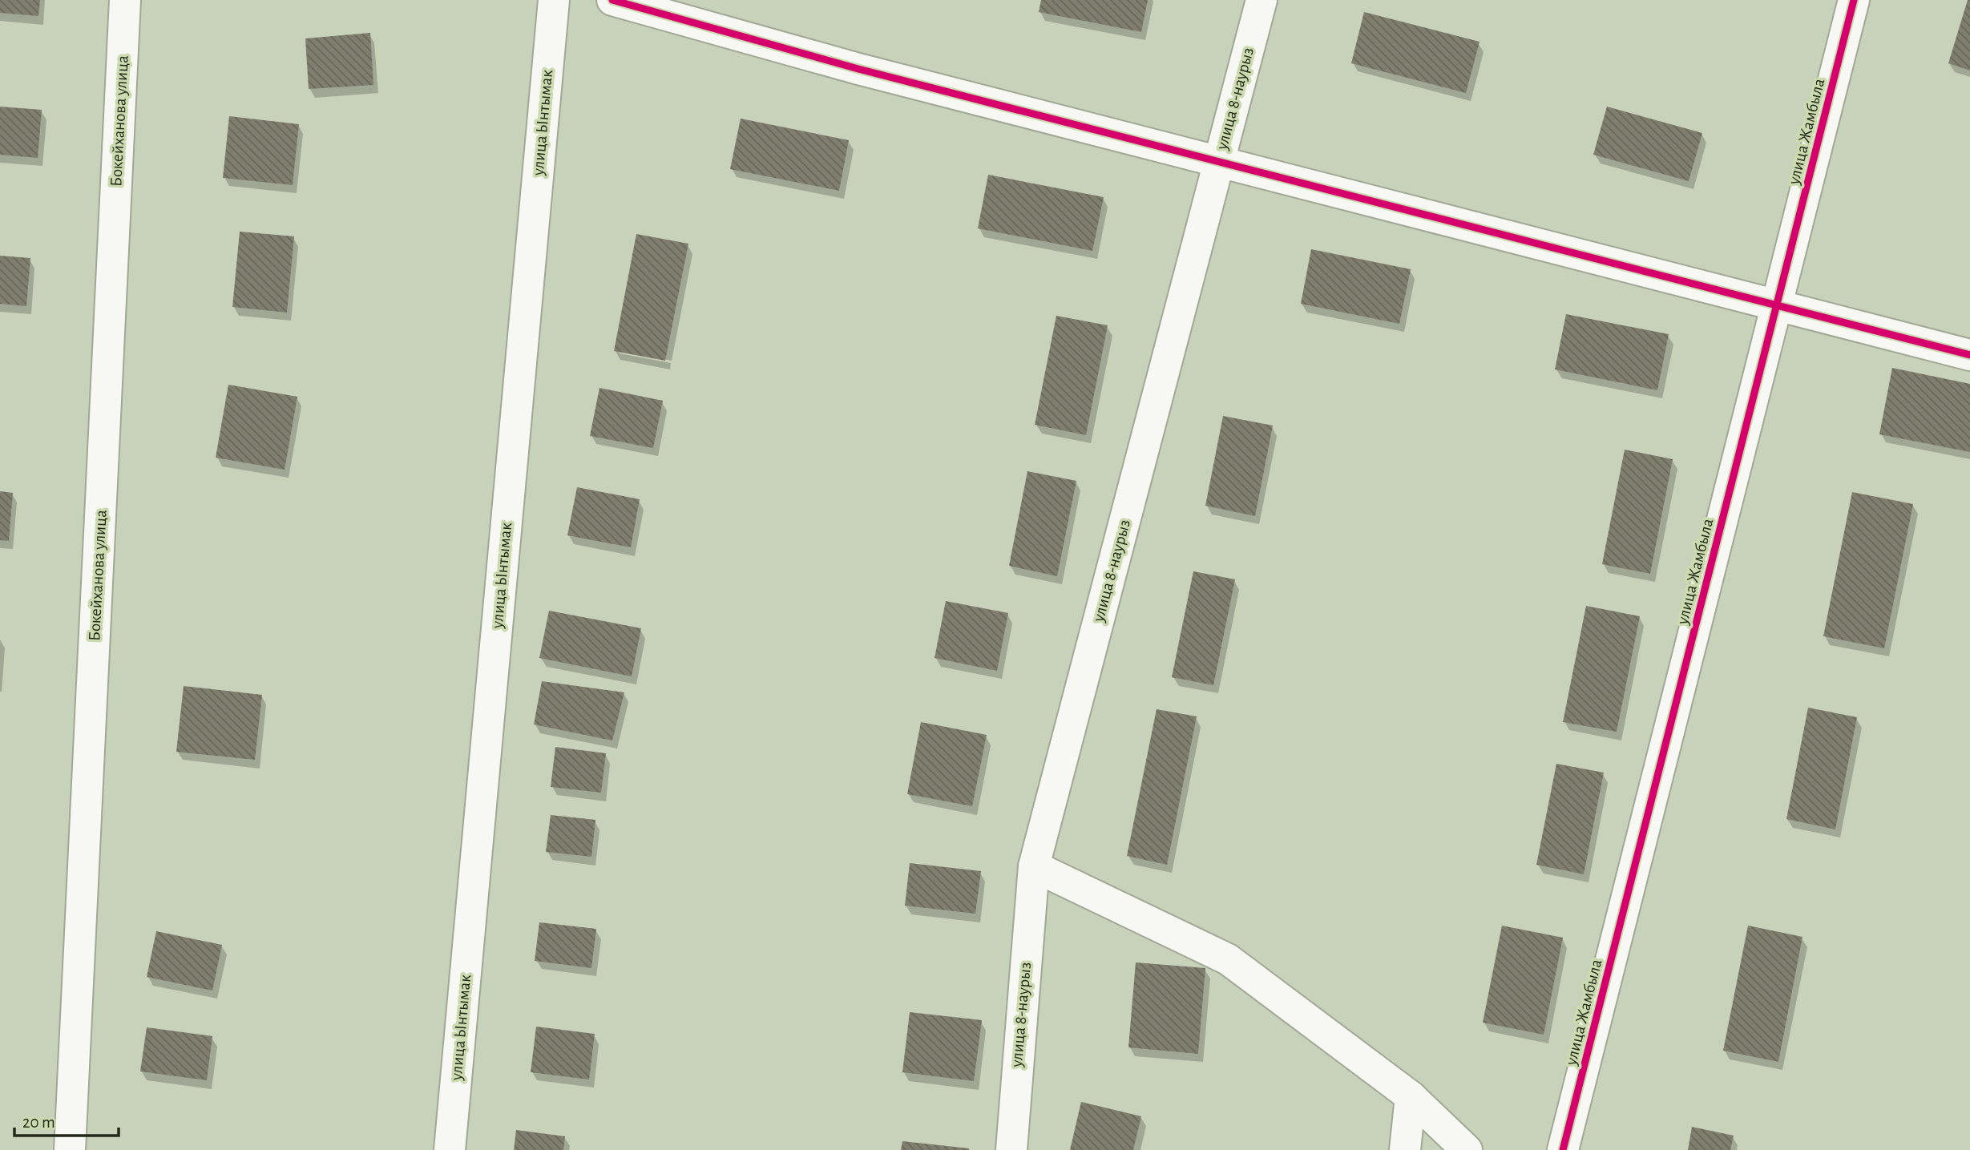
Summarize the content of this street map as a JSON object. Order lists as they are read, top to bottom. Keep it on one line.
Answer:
{"streets":{"street":["улица 8-наурыз","Бокейханова улица","улица Ынтымак","улица Жамбыла"]},"scale_bar":"20 m"}
